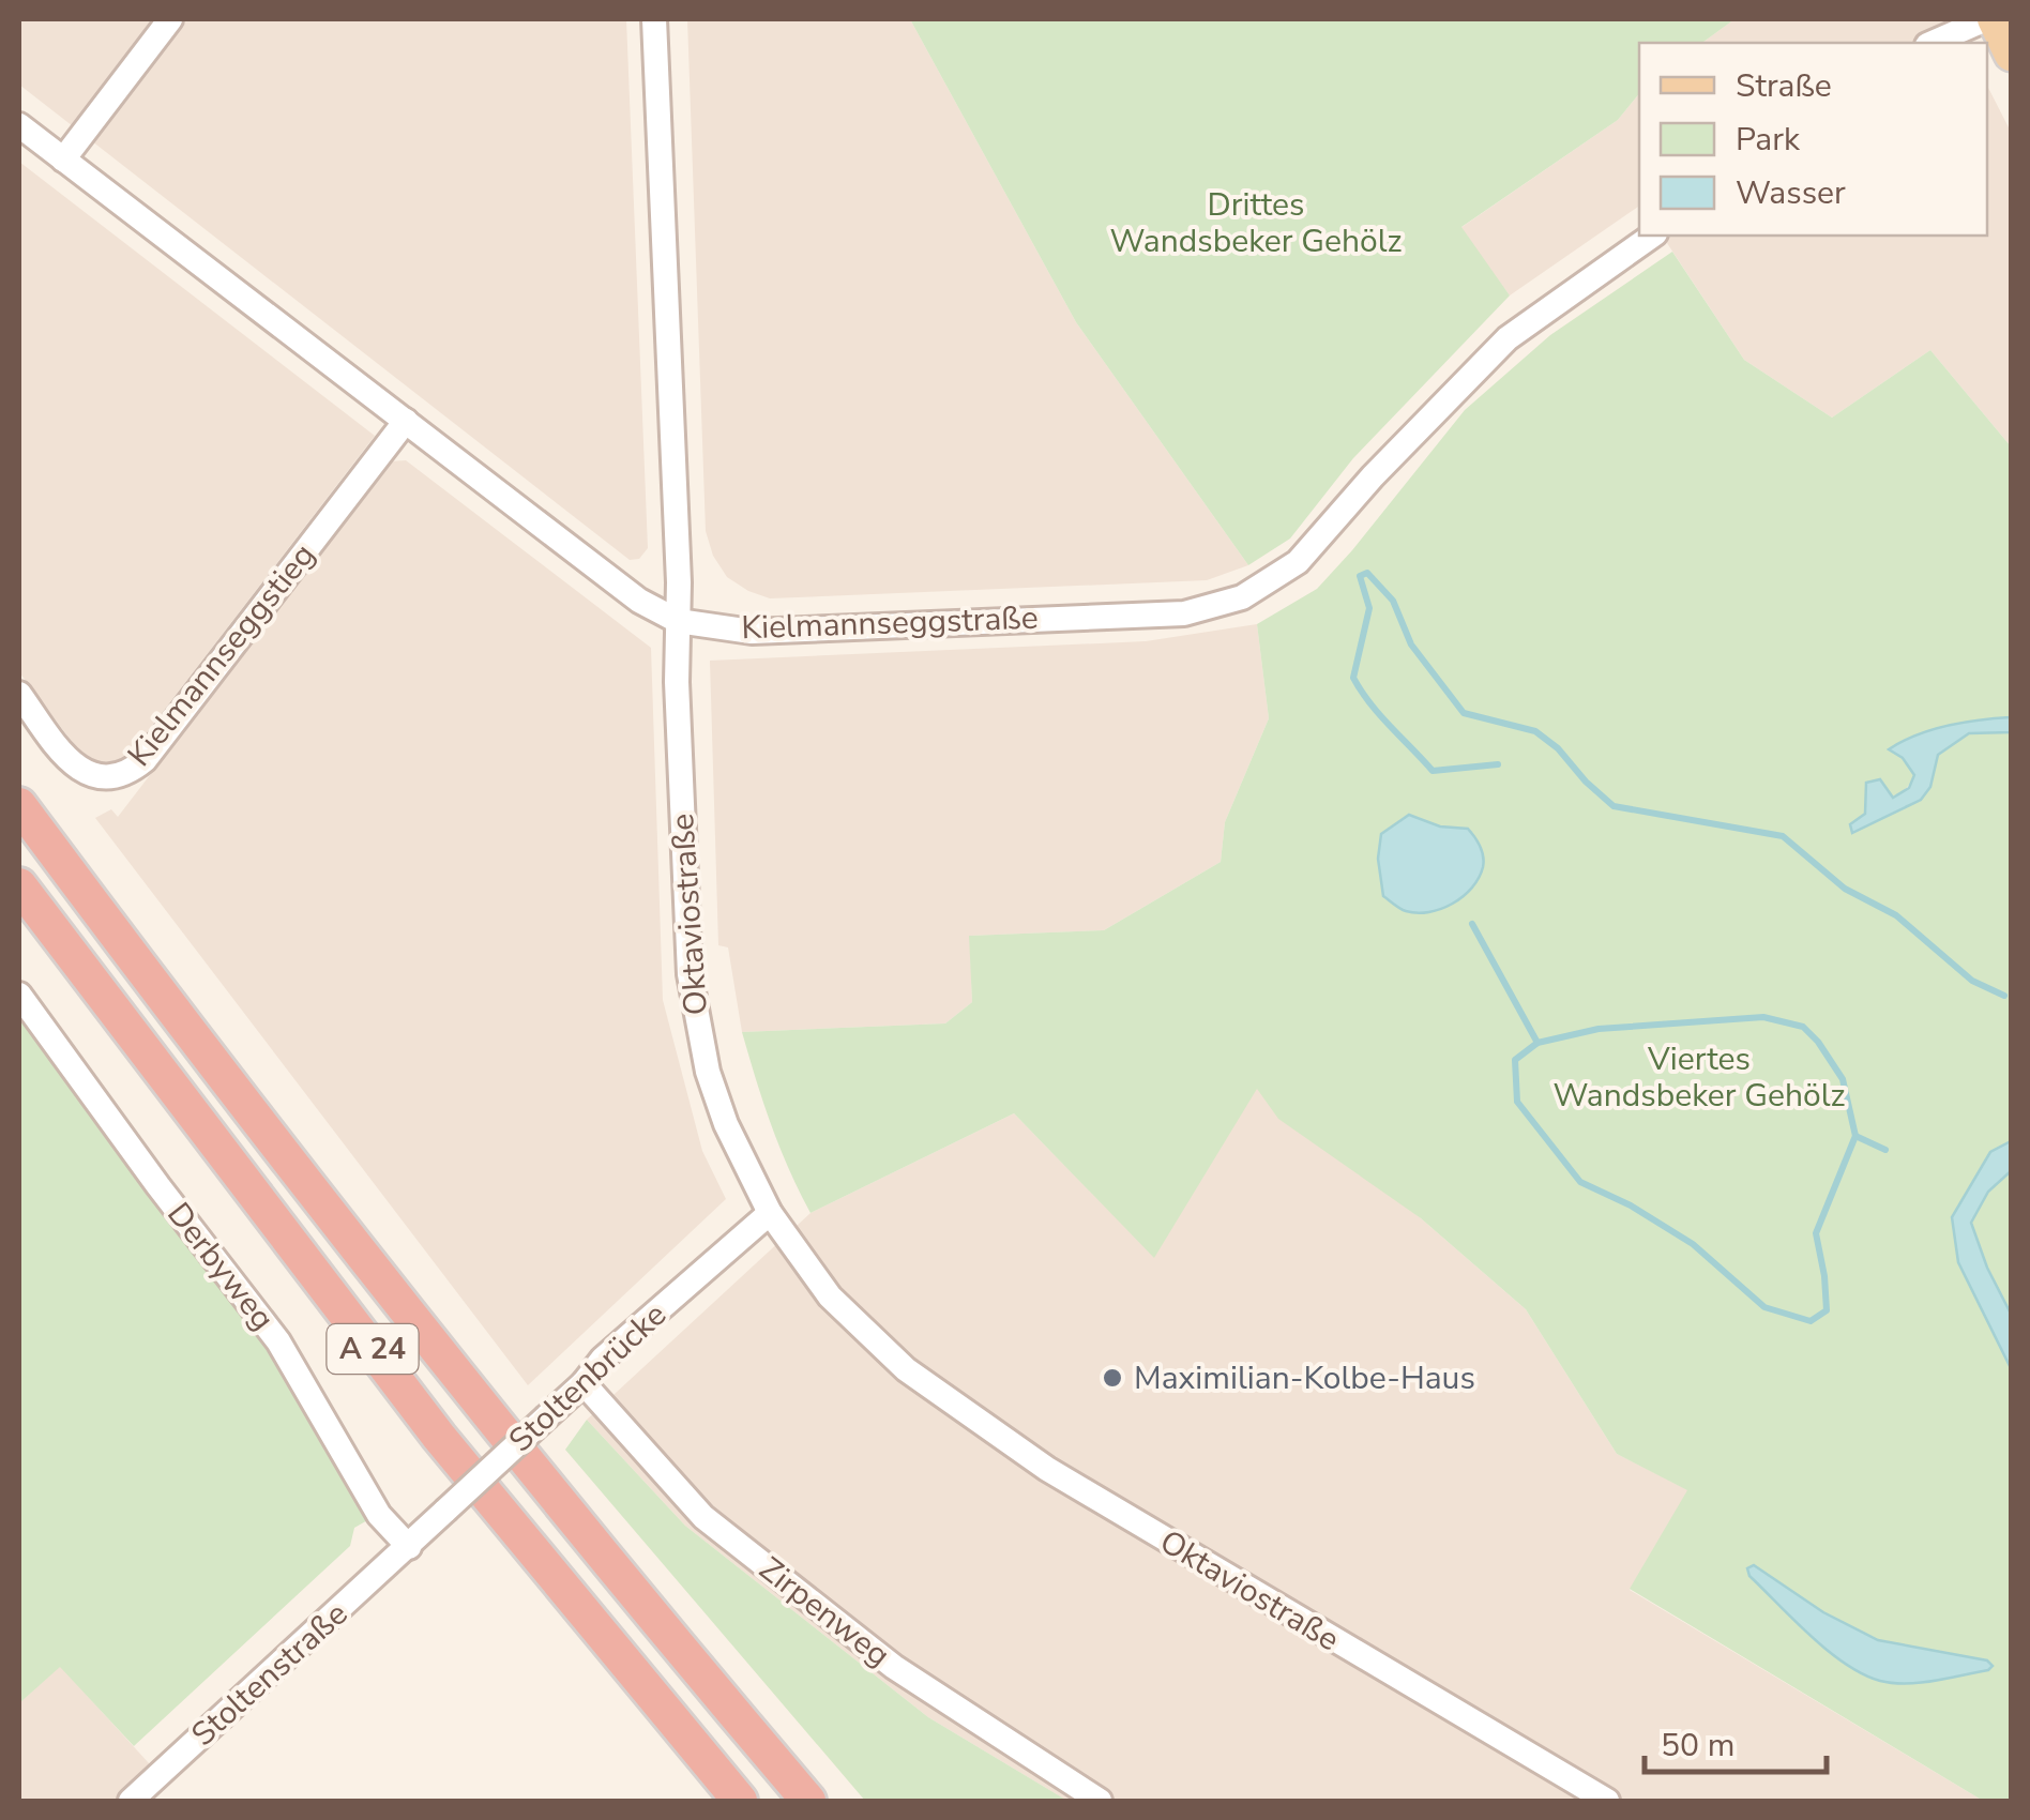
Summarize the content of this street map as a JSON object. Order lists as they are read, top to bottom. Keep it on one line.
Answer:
{"streets":{"highway":["A 24"],"street":["Kielmannseggstraße","Kielmannseggstieg","Oktaviostraße","Derbyweg","Stoltenbrücke","Zirpenweg","Stoltenstraße"]},"crossings":[["Kielmannseggstraße","Kielmannseggstieg"],["Kielmannseggstraße","Oktaviostraße"],["Oktaviostraße","Stoltenbrücke"],["Derbyweg","Stoltenbrücke"],["Derbyweg","Stoltenstraße"],["Stoltenbrücke","Zirpenweg"],["Stoltenbrücke","Stoltenstraße"]],"parks":["Drittes Wandsbeker Gehölz","Viertes Wandsbeker Gehölz"],"places":["Maximilian-Kolbe-Haus"],"legend":["Straße","Park","Wasser"],"scale_bar":"50 m"}
